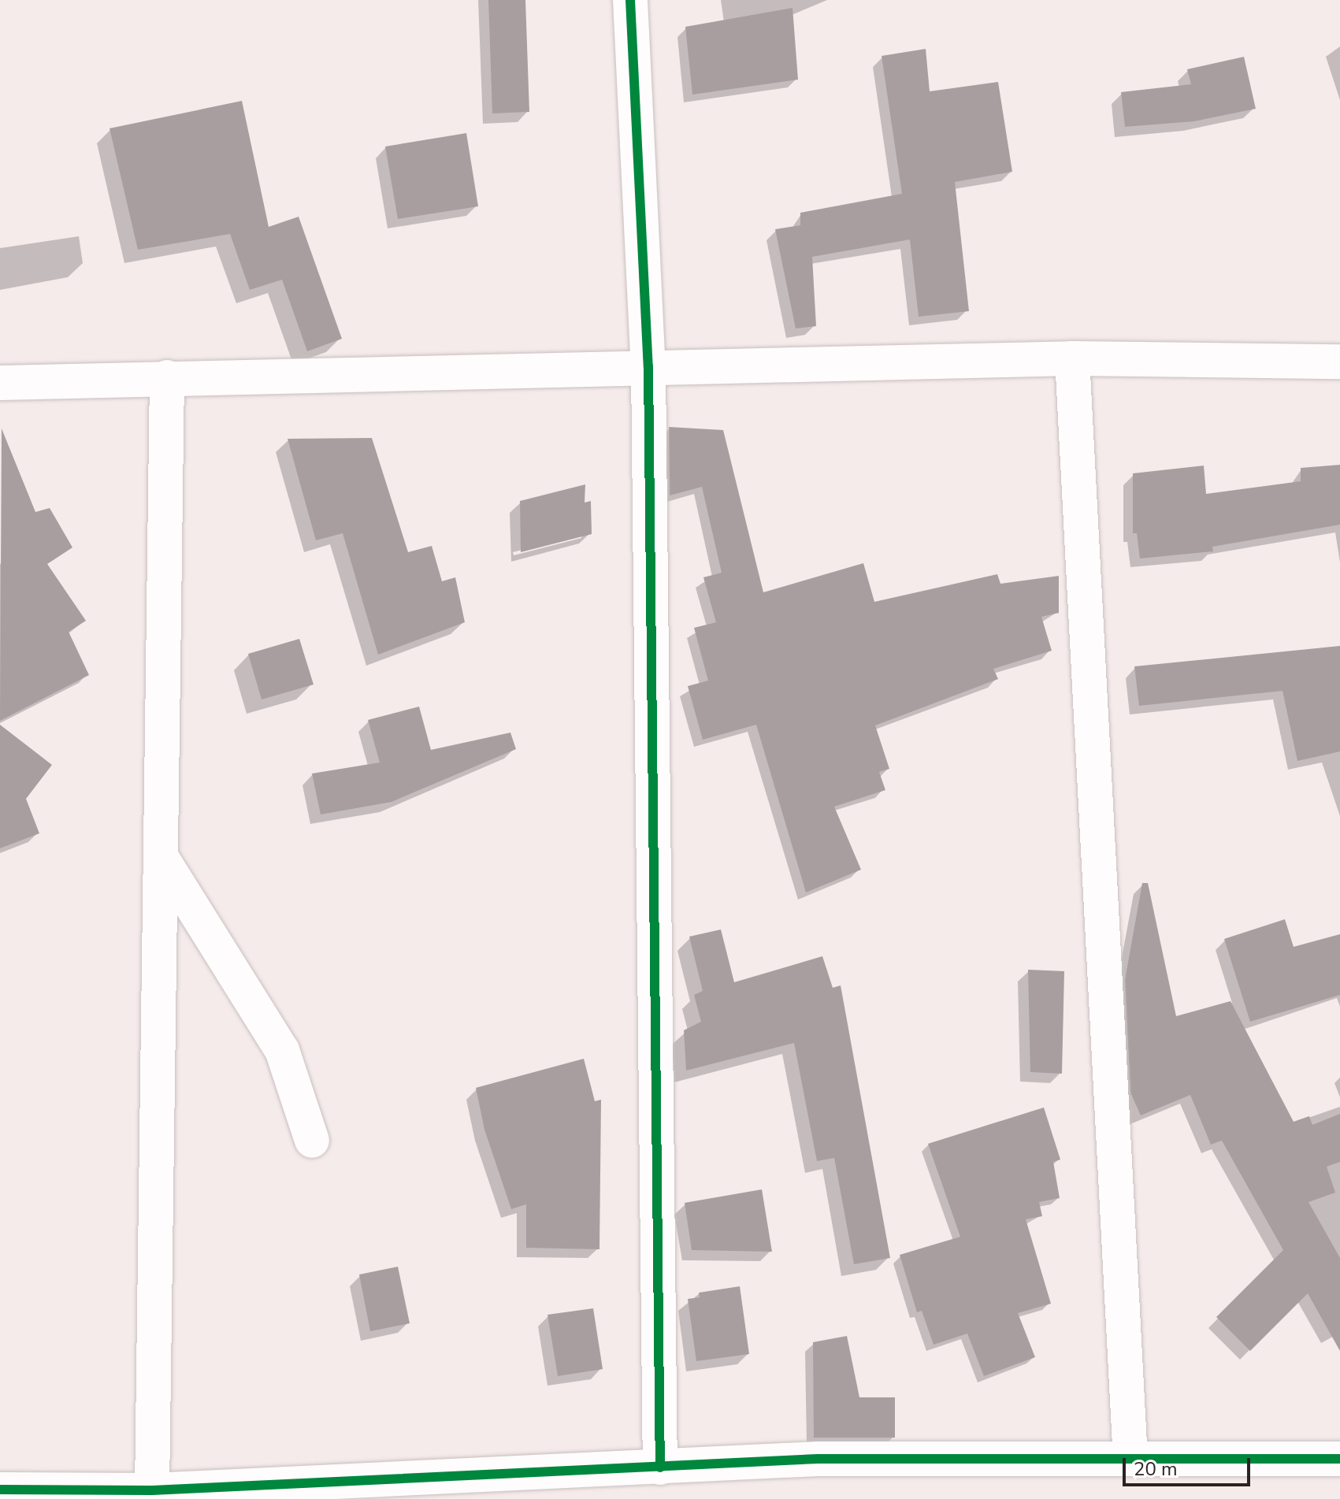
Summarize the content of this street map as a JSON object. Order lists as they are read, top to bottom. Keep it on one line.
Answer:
{"scale_bar":"20 m"}
